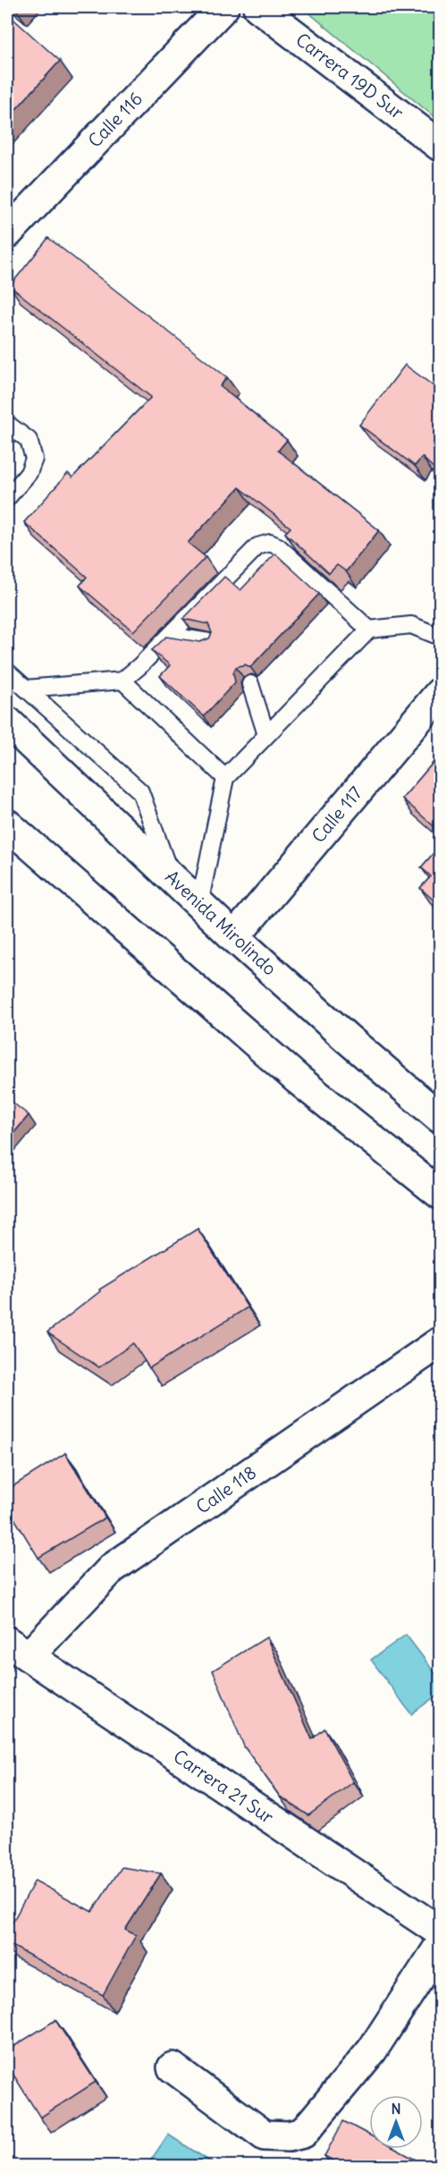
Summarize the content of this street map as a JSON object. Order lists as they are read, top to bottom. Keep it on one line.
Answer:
{"streets":{"street":["Carrera 19D Sur","Calle 116","Calle 117","Avenida Mirolindo","Calle 118","Carrera 21 Sur"]},"crossings":[["Calle 117","Avenida Mirolindo"],["Calle 118","Carrera 21 Sur"]],"north":"top"}
